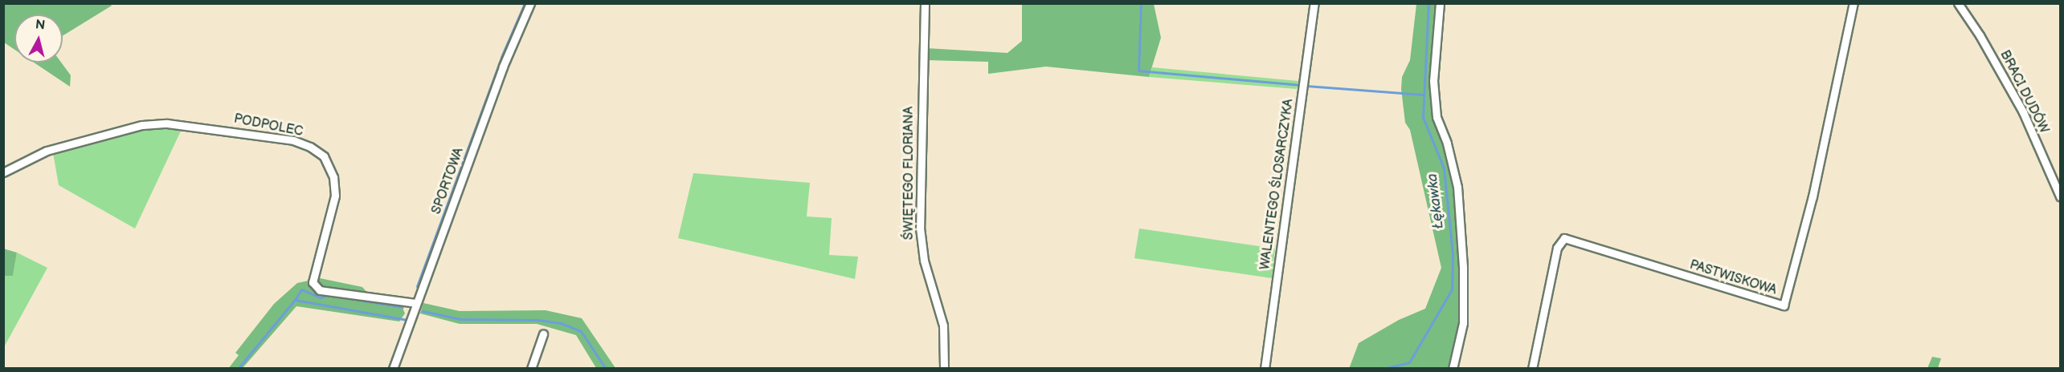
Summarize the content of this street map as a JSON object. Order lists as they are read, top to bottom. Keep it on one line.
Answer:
{"streets":{"street":["BRACI DUDÓW","PODPOLEC","ŚWIĘTEGO FLORIANA","SPORTOWA","WALENTEGO ŚLOSARCZYKA","PASTWISKOWA"]},"crossings":[["PODPOLEC","SPORTOWA"]],"water":["Łękawka"],"north":"top"}
